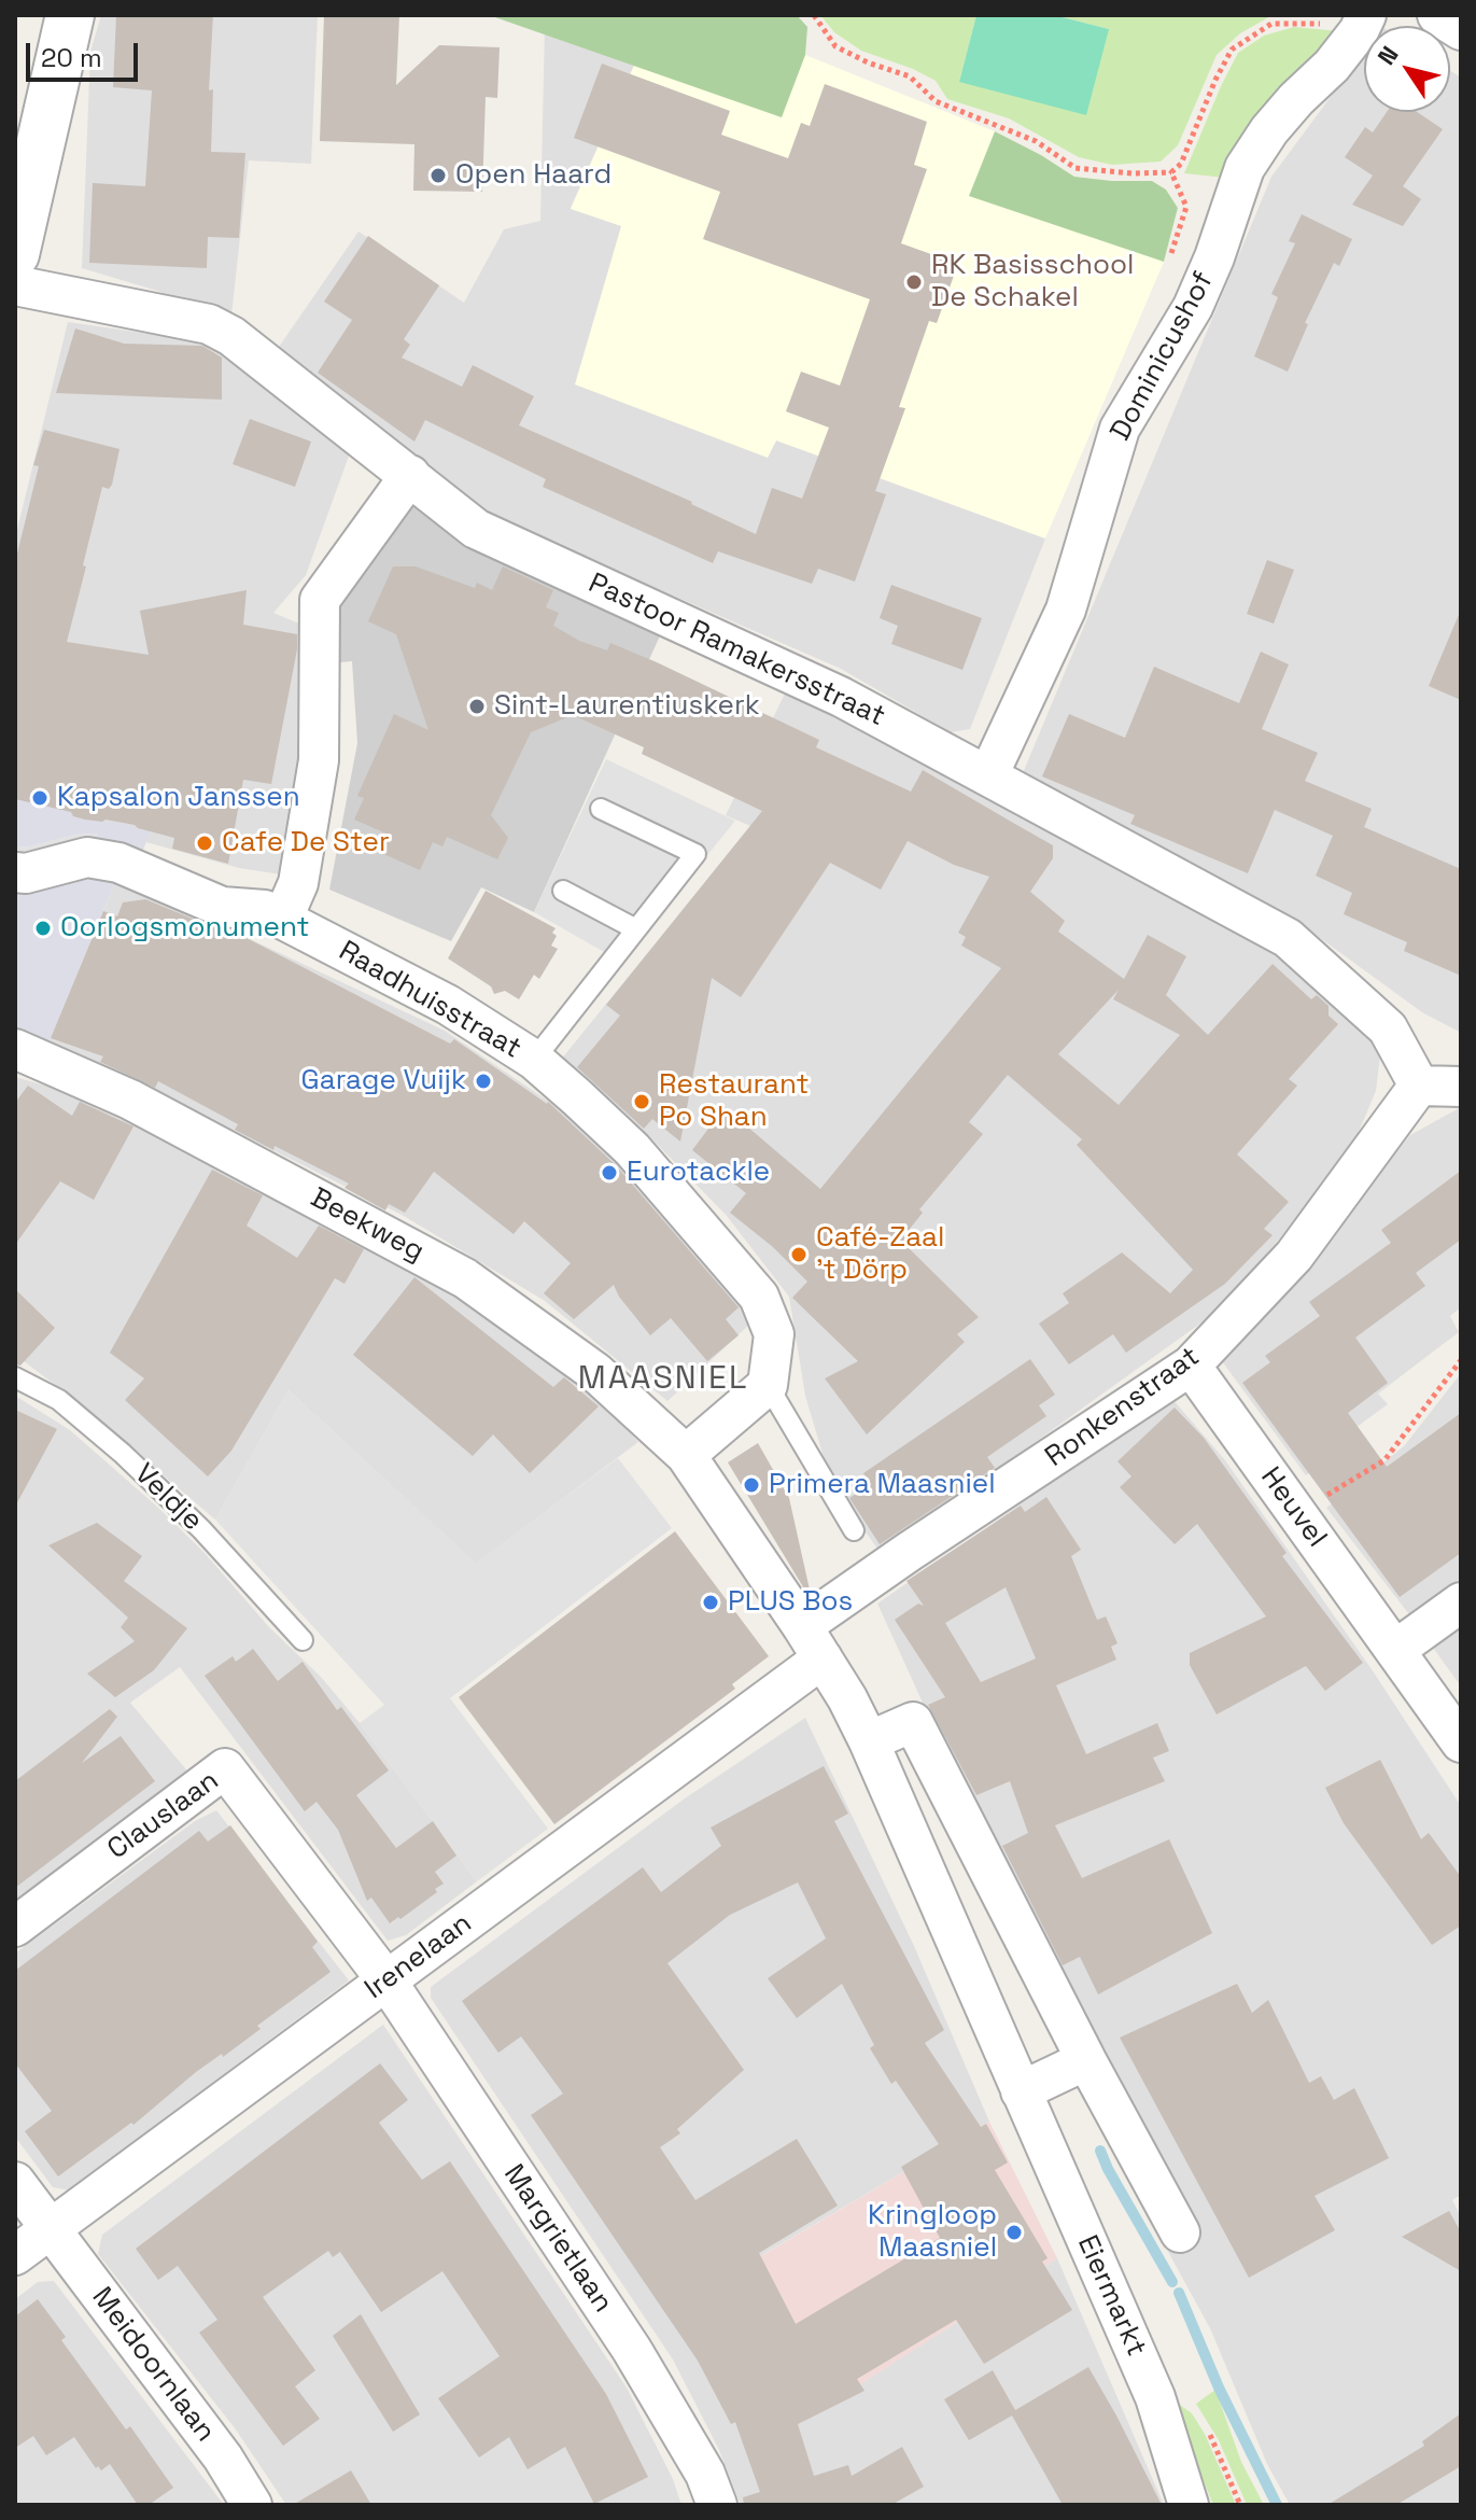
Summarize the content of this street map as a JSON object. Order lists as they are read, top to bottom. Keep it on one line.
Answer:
{"streets":{"street":["Dominicushof","Pastoor Ramakersstraat","Raadhuisstraat","Beekweg","Ronkenstraat","Heuvel","Clauslaan","Irenelaan","Margrietlaan","Eiermarkt","Meidoornlaan"],"lane":["Veldje"]},"crossings":[["Dominicushof","Pastoor Ramakersstraat"],["Pastoor Ramakersstraat","Ronkenstraat"],["Beekweg","Ronkenstraat"],["Beekweg","Irenelaan"],["Beekweg","Eiermarkt"],["Ronkenstraat","Heuvel"],["Ronkenstraat","Irenelaan"],["Ronkenstraat","Eiermarkt"],["Clauslaan","Irenelaan"],["Clauslaan","Margrietlaan"],["Irenelaan","Margrietlaan"],["Irenelaan","Eiermarkt"],["Irenelaan","Meidoornlaan"]],"districts":["MAASNIEL"],"places":["Open Haard","RK Basisschool De Schakel","Sint-Laurentiuskerk","Kapsalon Janssen","Cafe De Ster","Oorlogsmonument","Garage Vuijk","Restaurant Po Shan","Eurotackle","Café-Zaal 't Dörp","Primera Maasniel","PLUS Bos","Kringloop Maasniel"],"scale_bar":"20 m","north":"top left"}
